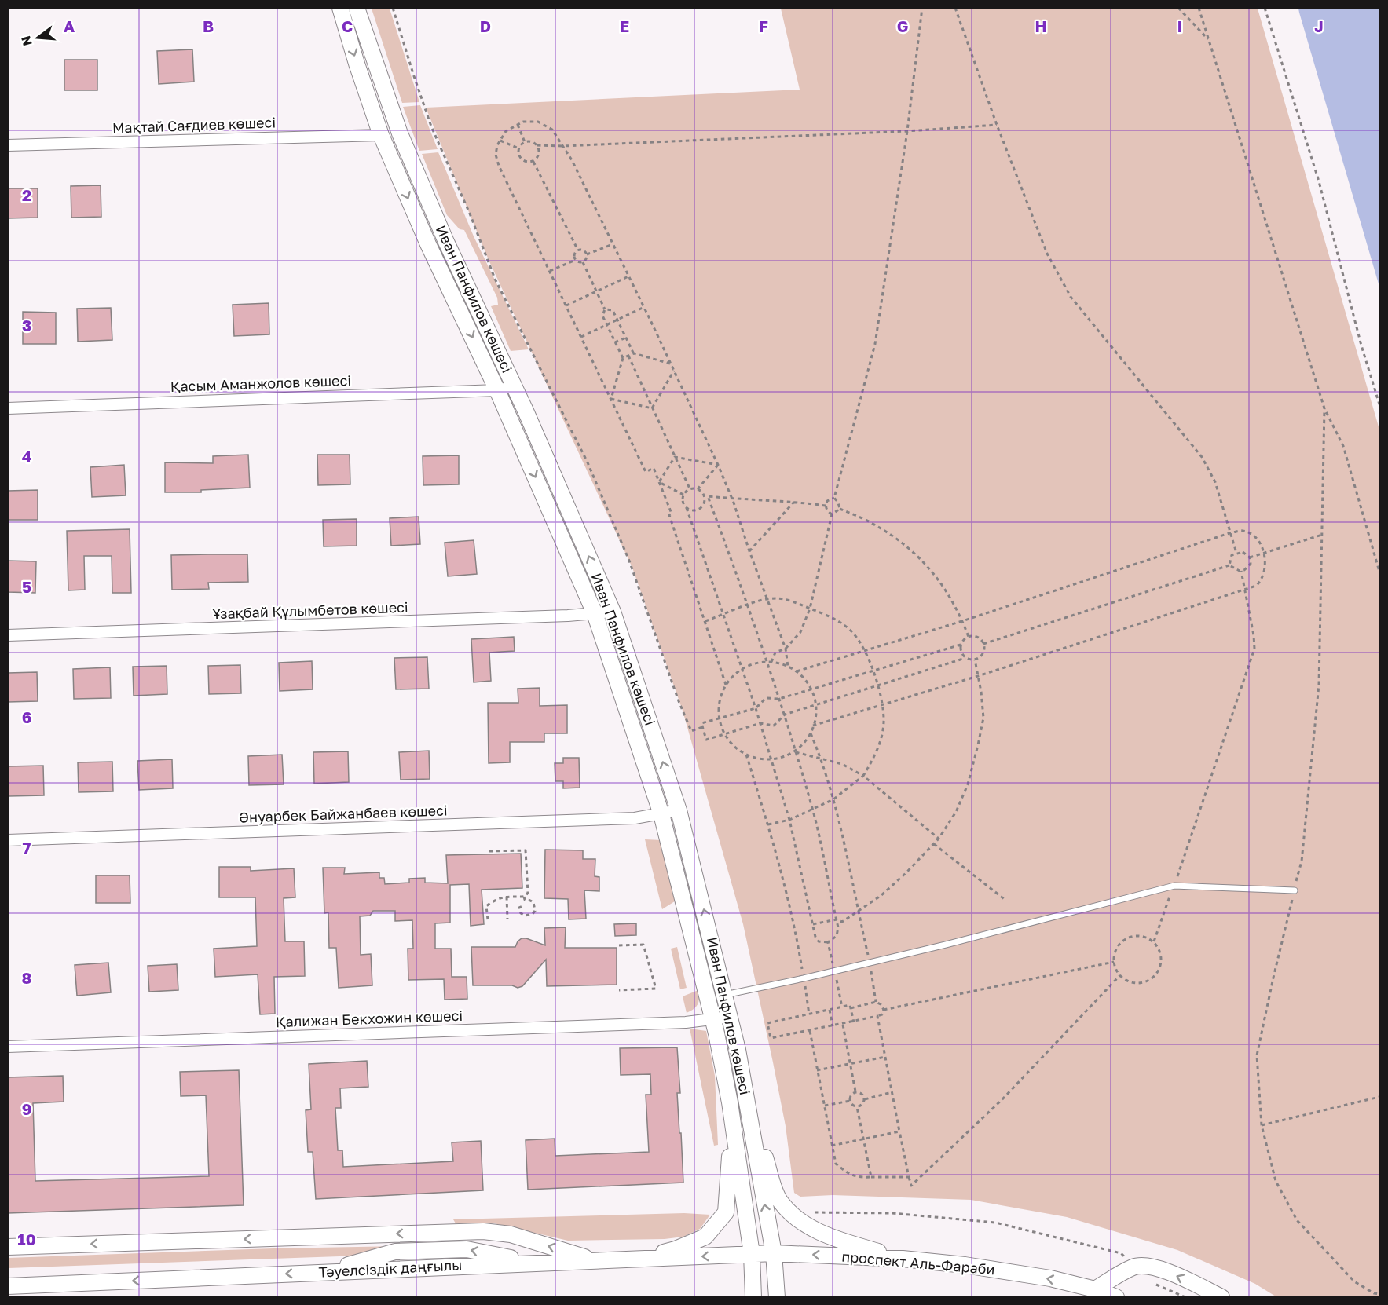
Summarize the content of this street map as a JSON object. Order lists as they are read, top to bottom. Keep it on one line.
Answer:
{"streets":{"street":["Мақтай Сағдиев көшесі","Иван Панфилов көшесі","Қасым Аманжолов көшесі","Ұзақбай Құлымбетов көшесі","Әнуарбек Байжанбаев көшесі","Қалижан Бекхожин көшесі","проспект Аль-Фараби","Тәуелсіздік даңғылы"]},"crossings":[["Мақтай Сағдиев көшесі","Иван Панфилов көшесі"],["Иван Панфилов көшесі","Қасым Аманжолов көшесі"],["Иван Панфилов көшесі","Ұзақбай Құлымбетов көшесі"],["Иван Панфилов көшесі","Әнуарбек Байжанбаев көшесі"],["Иван Панфилов көшесі","Қалижан Бекхожин көшесі"],["Иван Панфилов көшесі","проспект Аль-Фараби"],["Иван Панфилов көшесі","Тәуелсіздік даңғылы"],["проспект Аль-Фараби","Тәуелсіздік даңғылы"]],"one_way":["проспект Аль-Фараби"],"north":"left","grid":{"columns":["A","B","C","D","E","F","G","H","I","J"],"rows":["2","3","4","5","6","7","8","9","10"]}}
